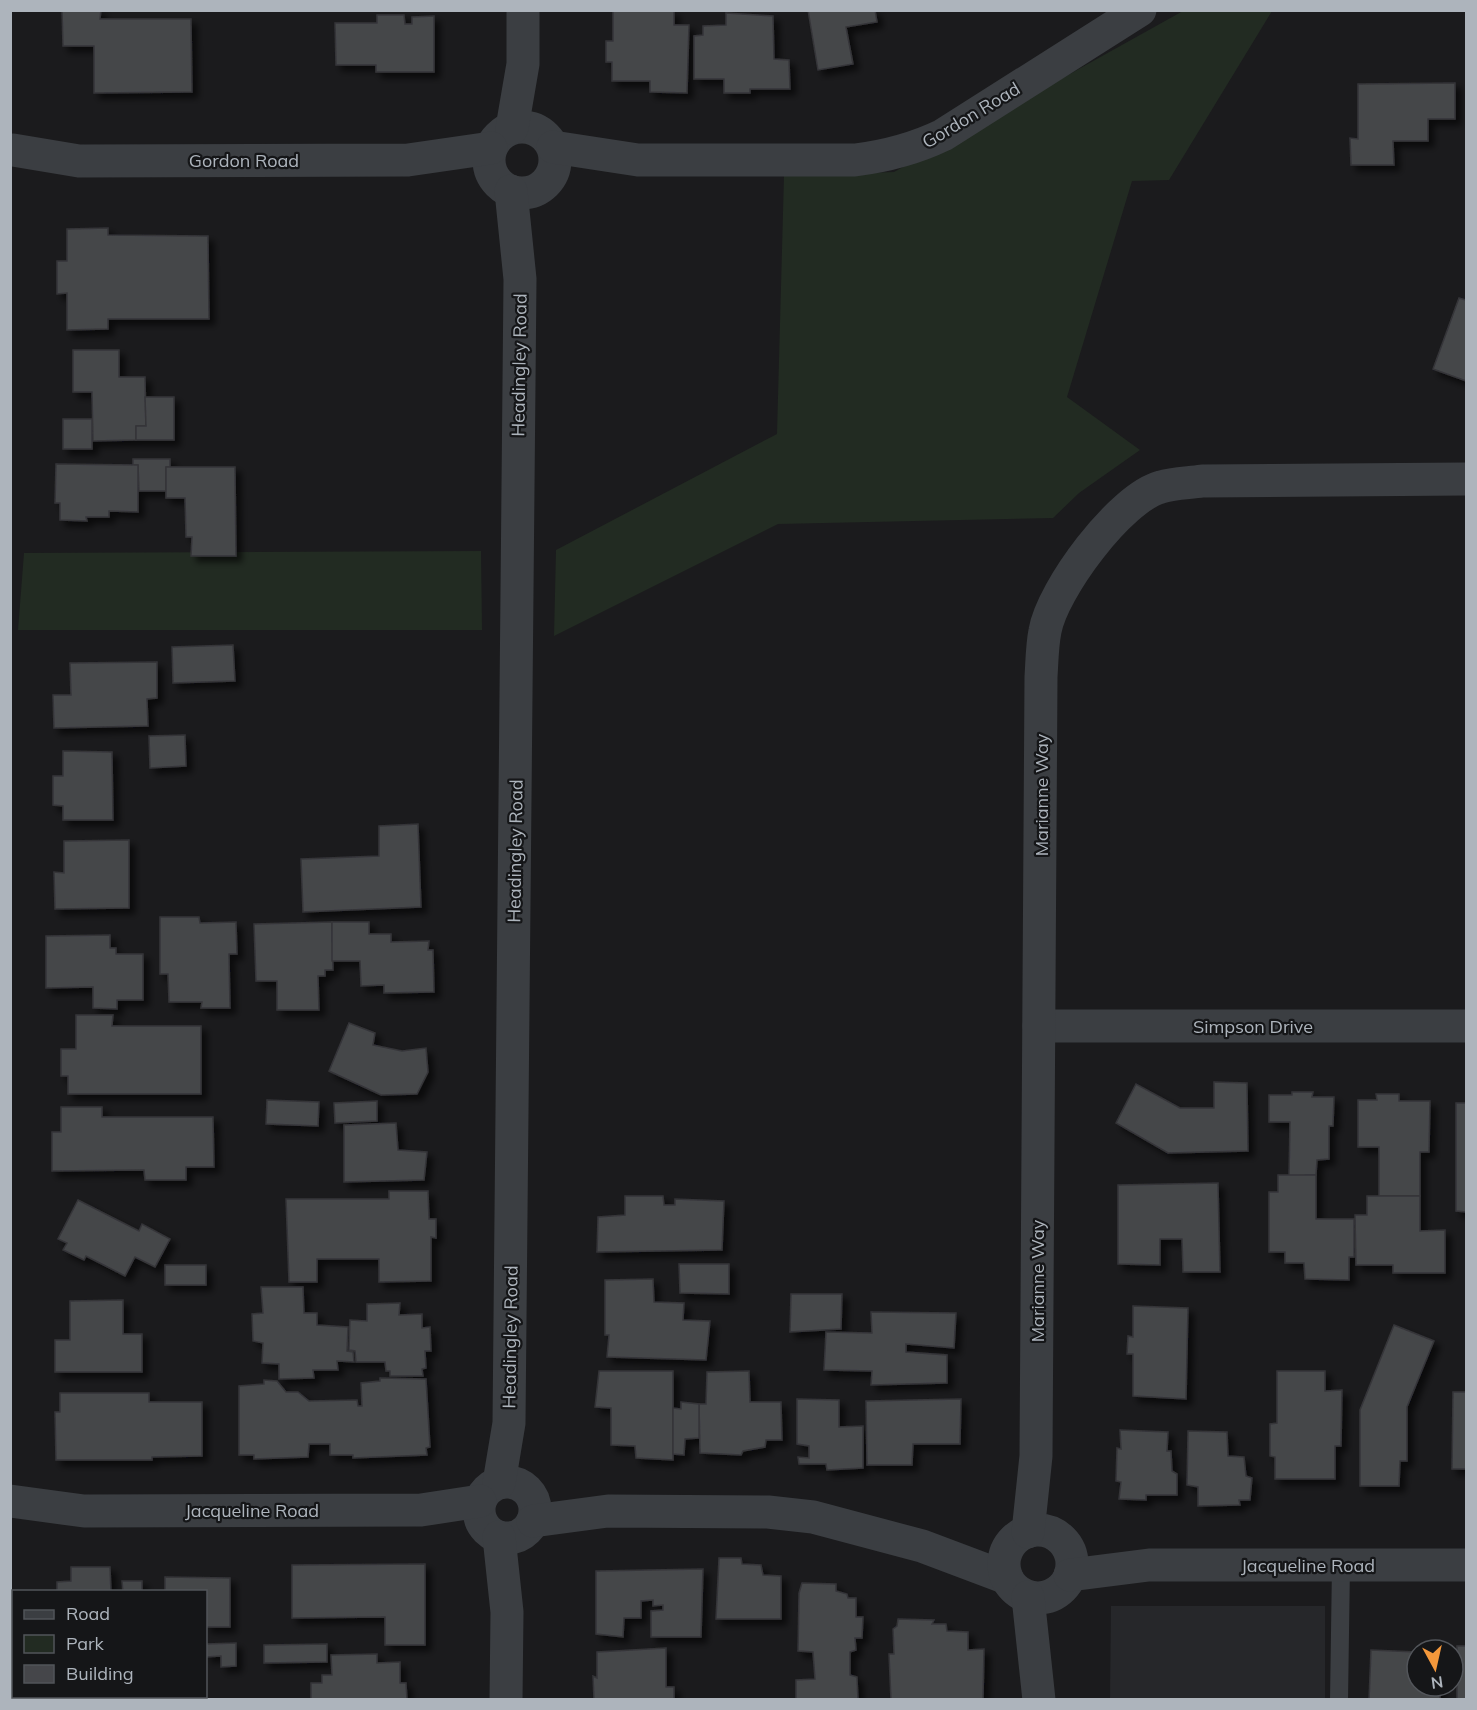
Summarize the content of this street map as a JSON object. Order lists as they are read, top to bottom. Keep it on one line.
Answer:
{"streets":{"street":["Gordon Road","Headingley Road","Marianne Way","Simpson Drive","Jacqueline Road"]},"crossings":[["Gordon Road","Headingley Road"],["Headingley Road","Jacqueline Road"],["Marianne Way","Simpson Drive"],["Marianne Way","Jacqueline Road"]],"legend":["Road","Park","Building"],"north":"bottom"}
